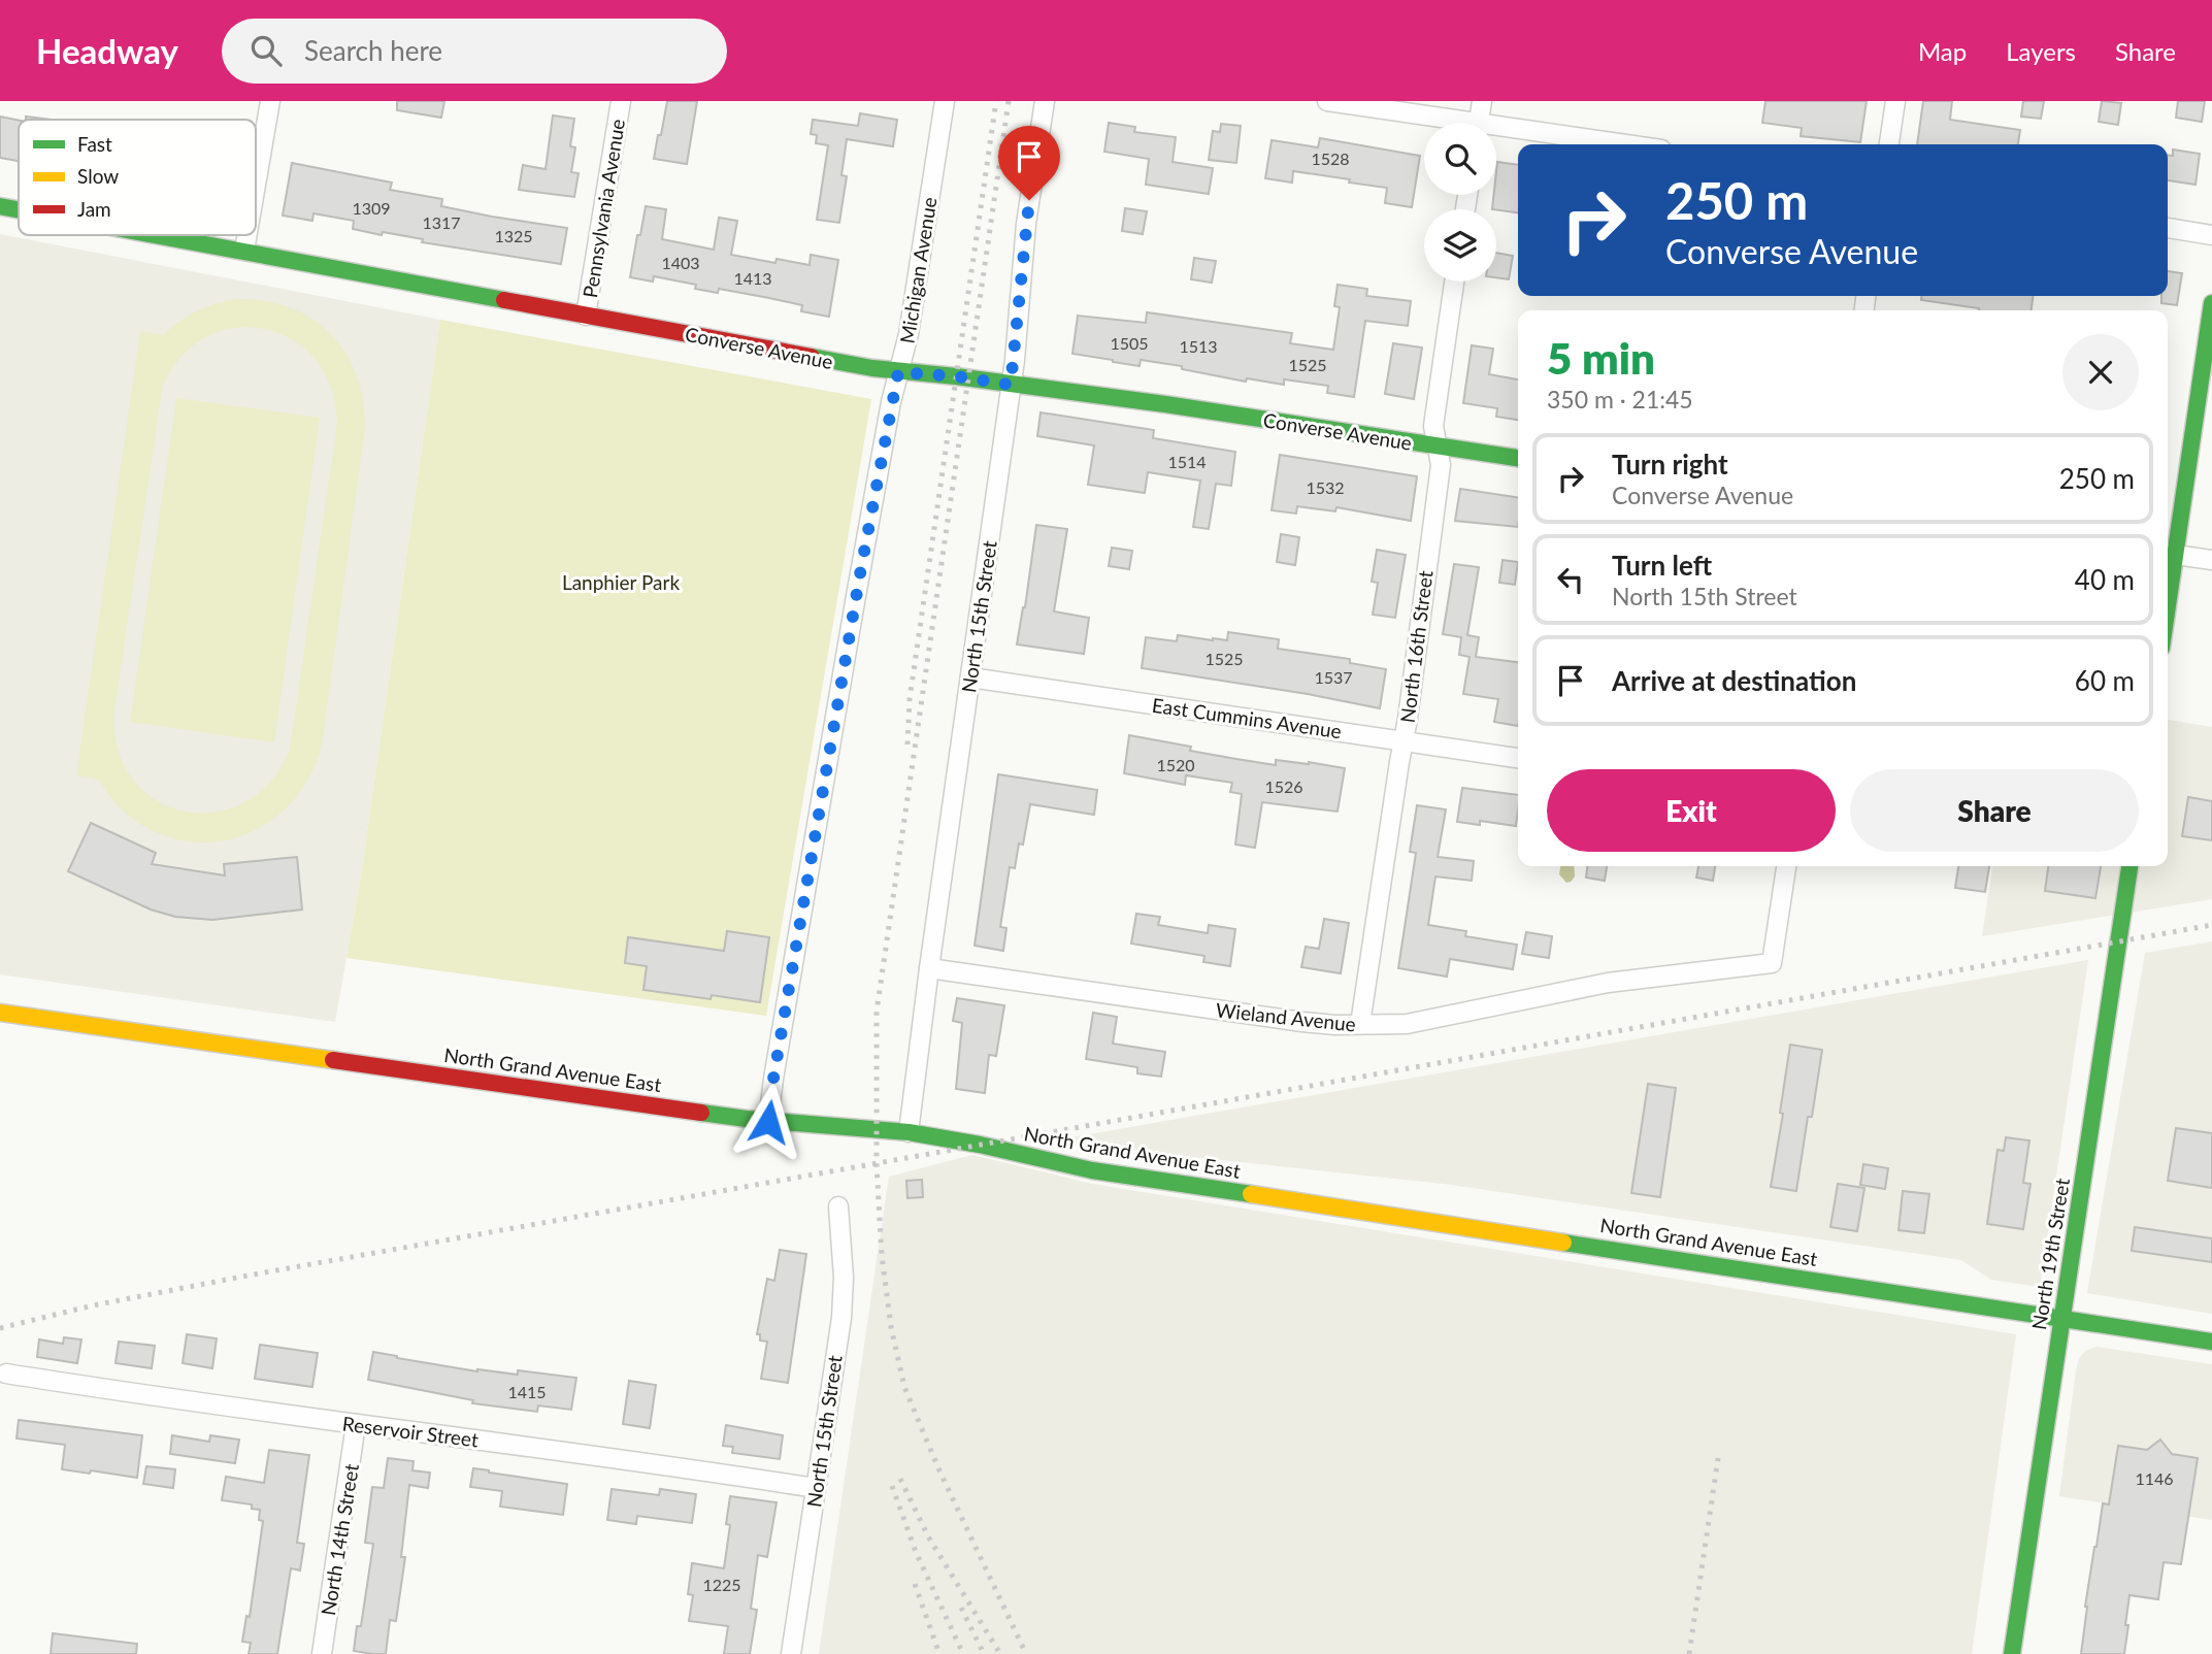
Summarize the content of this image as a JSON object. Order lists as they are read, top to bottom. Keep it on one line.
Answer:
{"streets":{"street":["Pennsylvania Avenue","Michigan Avenue","Converse Avenue","North 15th Street","North 16th Street","East Cummins Avenue","Wieland Avenue","North Grand Avenue East","North 19th Street","Reservoir Street","North 14th Street"]},"crossings":[["Pennsylvania Avenue","Converse Avenue"],["Michigan Avenue","Converse Avenue"],["Michigan Avenue","North Grand Avenue East"],["Converse Avenue","North 15th Street"],["Converse Avenue","North 16th Street"],["North 15th Street","East Cummins Avenue"],["North 15th Street","Wieland Avenue"],["North 15th Street","North Grand Avenue East"],["North 15th Street","Reservoir Street"],["North 16th Street","East Cummins Avenue"],["North 16th Street","Wieland Avenue"],["North Grand Avenue East","North 19th Street"],["Reservoir Street","North 14th Street"]],"parks":["Lanphier Park"],"house_numbers":["1528","1309","1317","1325","1403","1413","1505","1513","1525","1514","1532","1525","1537","1520","1526","1415","1146","1225"],"legend":["Fast","Slow","Jam"],"page":{"header":"Headway","search":"Search here","nav":["Map","Layers","Share"],"turn":["250 m","Converse Avenue"],"heading":["5 min","350 m · 21:45"],"list":[{"name":"Turn right","note":"Converse Avenue","value":"250 m"},{"name":"Turn left","note":"North 15th Street","value":"40 m"},{"name":"Arrive at destination","value":"60 m"}],"buttons":["Exit","Share"]}}
